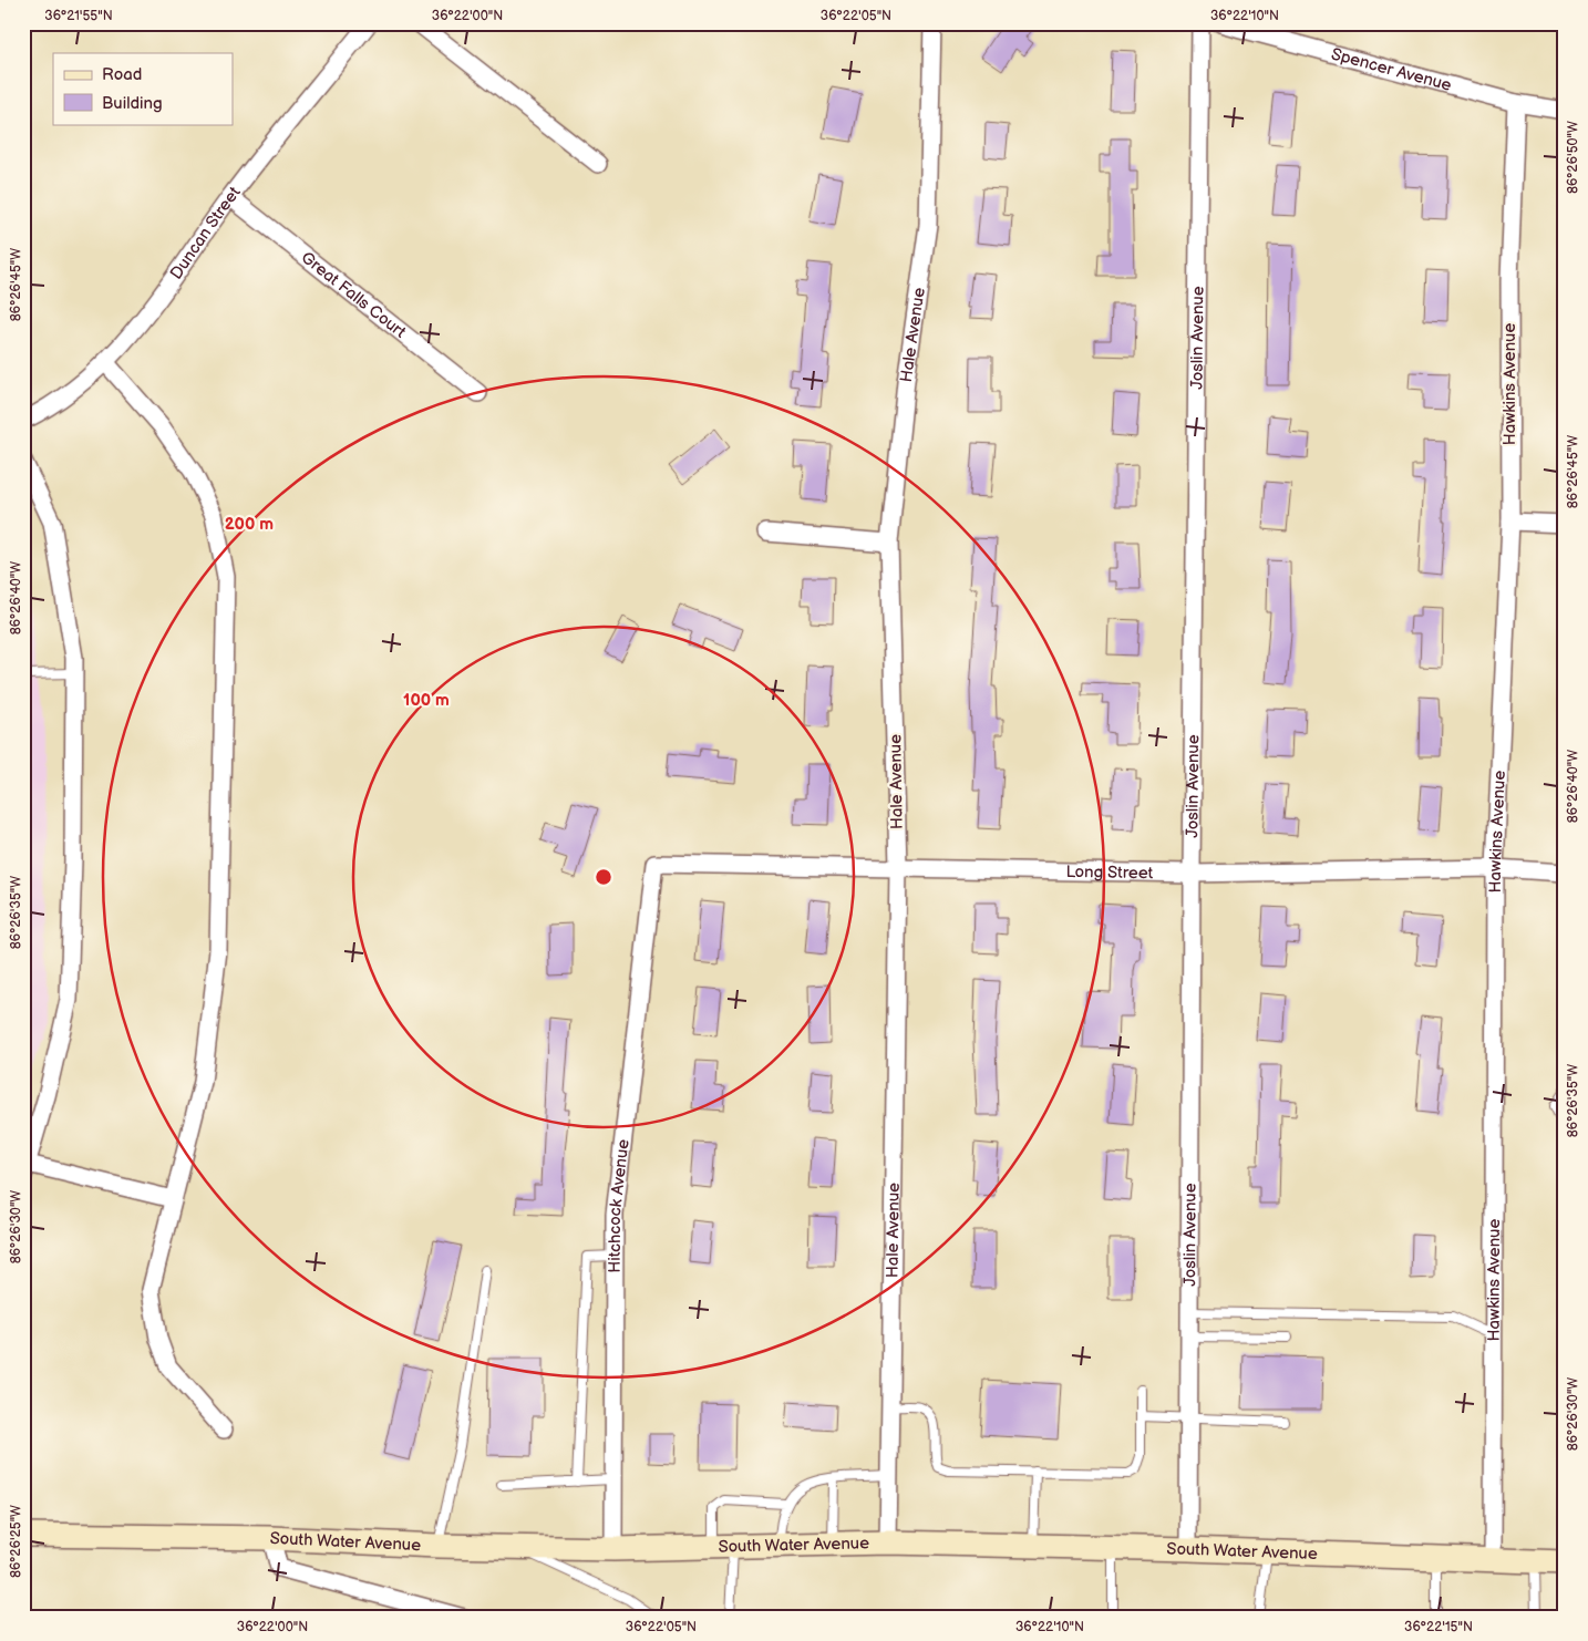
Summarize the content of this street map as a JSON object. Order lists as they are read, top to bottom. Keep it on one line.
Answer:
{"streets":{"main road":["South Water Avenue"],"street":["Spencer Avenue","Duncan Street","Great Falls Court","Hale Avenue","Joslin Avenue","Hawkins Avenue","Long Street","Hitchcock Avenue"]},"crossings":[["Spencer Avenue","Hawkins Avenue"],["Duncan Street","Great Falls Court"],["Hale Avenue","Long Street"],["Hale Avenue","South Water Avenue"],["Joslin Avenue","Long Street"],["Joslin Avenue","South Water Avenue"],["Hawkins Avenue","Long Street"],["Hawkins Avenue","South Water Avenue"],["Long Street","Hitchcock Avenue"],["Hitchcock Avenue","South Water Avenue"]],"legend":["Road","Building"],"coordinates":["36°21'55\"N","36°22'00\"N","36°22'05\"N","36°22'10\"N","86°26'50\"W","86°26'45\"W","86°26'40\"W","86°26'35\"W","86°26'30\"W","86°26'25\"W","36°22'15\"N"],"rings":["200 m","100 m"]}
